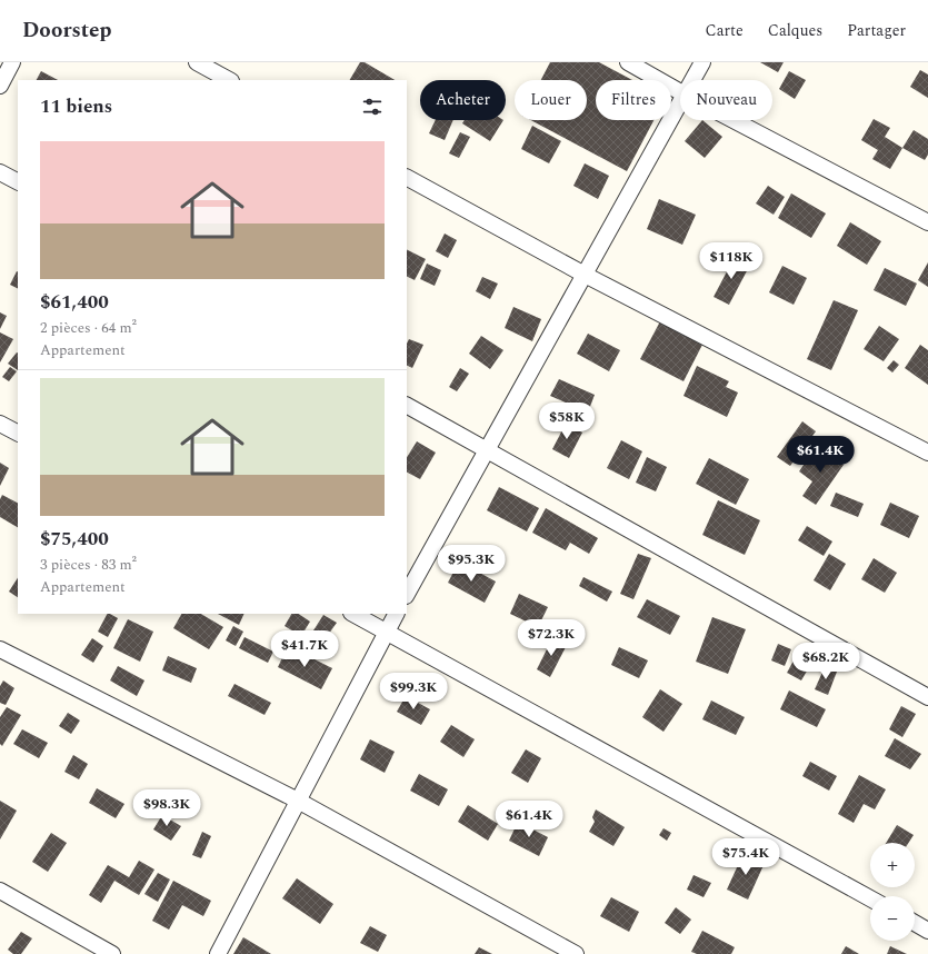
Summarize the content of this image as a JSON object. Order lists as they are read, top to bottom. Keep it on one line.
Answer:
{"page":{"header":"Doorstep","nav":["Carte","Calques","Partager"],"chip":["Acheter","Louer","Filtres","Nouveau"],"heading":"11 biens","list":[{"name":"$61,400","note":"2 pièces · 64 m² · Appartement"},{"name":"$75,400","note":"3 pièces · 83 m² · Appartement"}],"price":["$118K","$58K","$61.4K","$95.3K","$72.3K","$41.7K","$68.2K","$99.3K","$98.3K","$61.4K","$75.4K"],"map_buttons":["+","−"]}}
